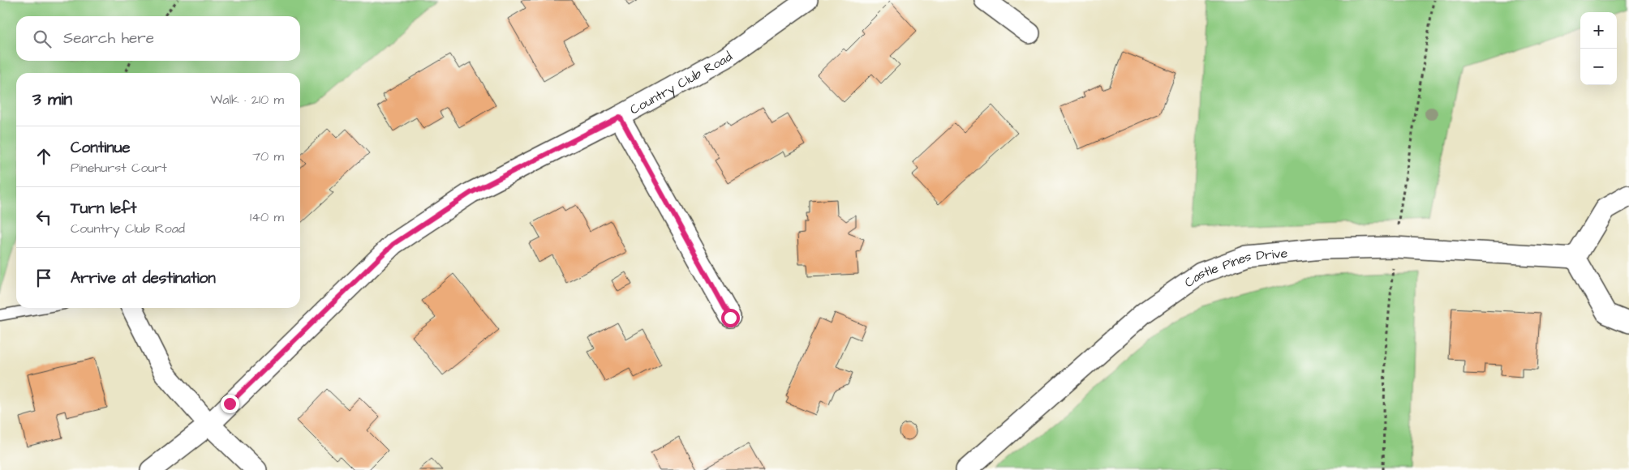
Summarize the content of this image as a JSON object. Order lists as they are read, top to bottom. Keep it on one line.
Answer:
{"streets":{"street":["Country Club Road","Castle Pines Drive"]},"page":{"map_buttons":["+","−"],"search":"Search here","heading":["3 min","Walk · 210 m"],"list":[["Continue","Pinehurst Court","70 m"],["Turn left","Country Club Road","140 m"],"Arrive at destination"]}}
